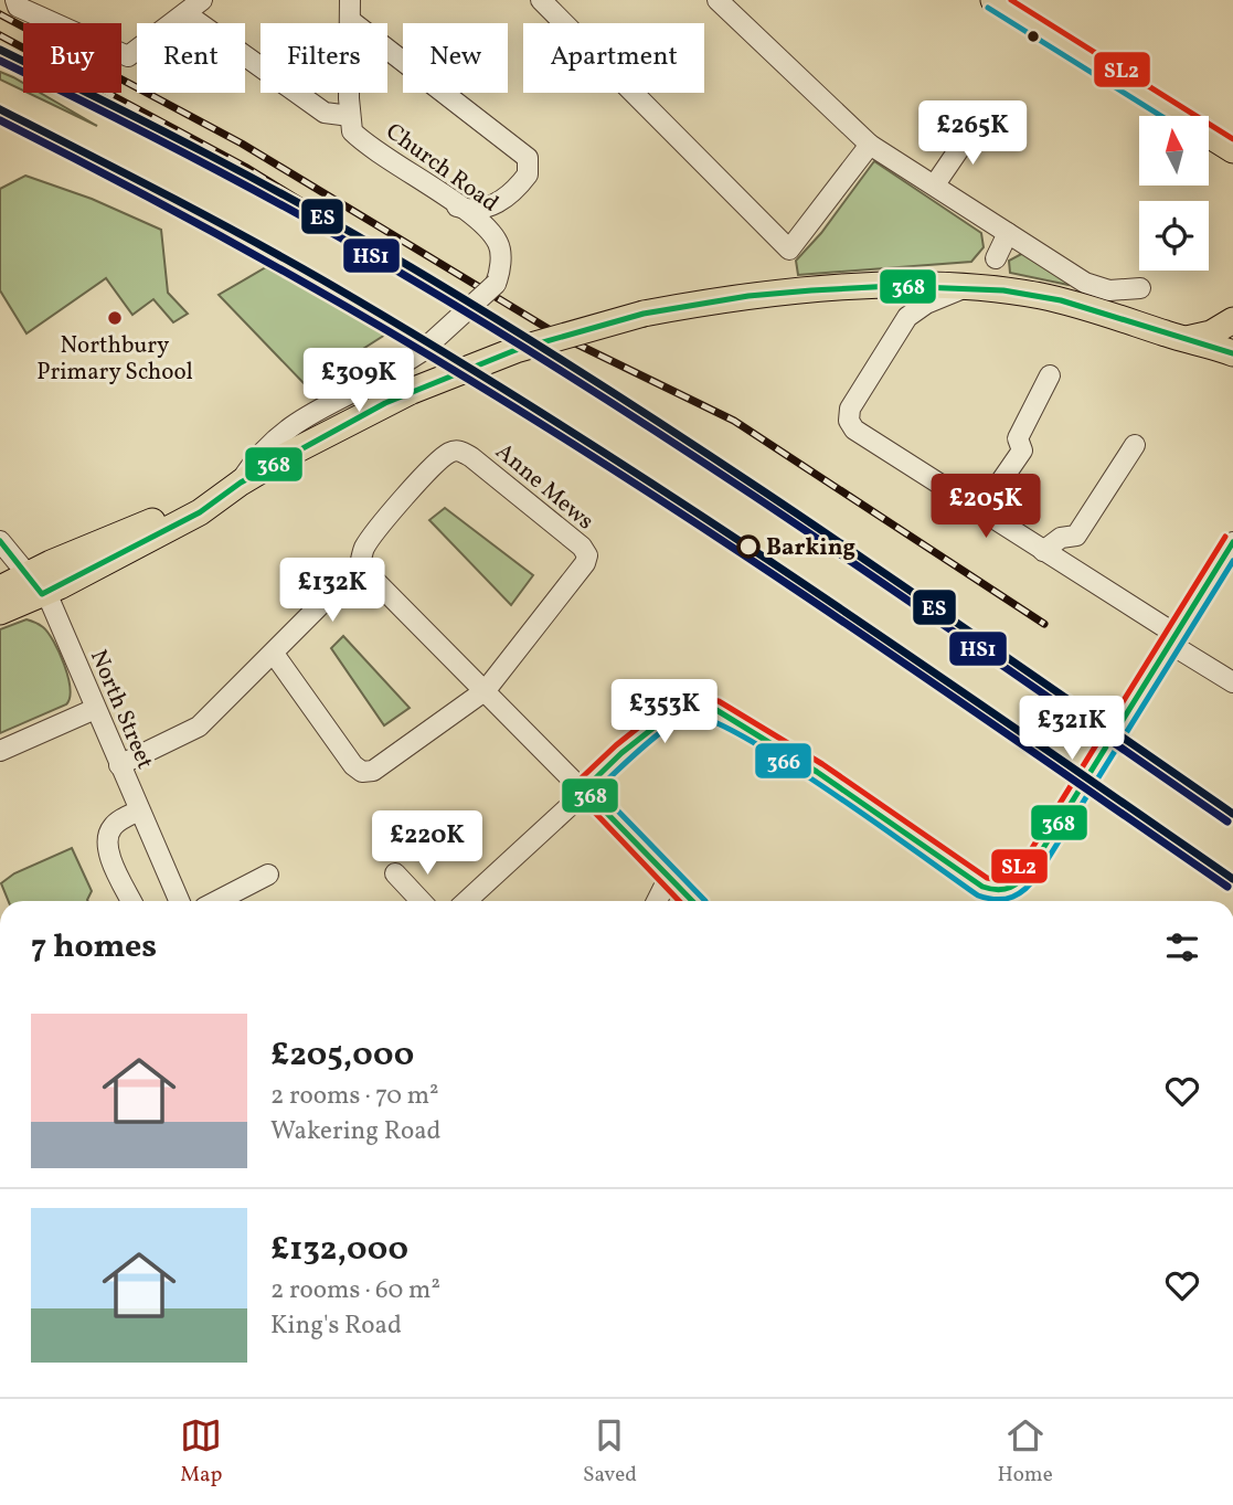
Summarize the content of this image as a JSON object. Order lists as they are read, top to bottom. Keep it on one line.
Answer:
{"streets":{"street":["Church Road","Anne Mews","North Street"]},"places":["Northbury Primary School","Barking"],"lines":["transit line SL2","transit line 366","transit line ES","transit line HS1","transit line 368"],"north":"top","page":{"chip":["Buy","Rent","Filters","New","Apartment"],"price":["£265K","£309K","£205K","£132K","£353K","£321K","£220K"],"heading":"7 homes","list":[{"name":"£205,000","note":"2 rooms · 70 m² · Wakering Road"},{"name":"£132,000","note":"2 rooms · 60 m² · King's Road"}],"tabs":["Map","Saved","Home"]}}
